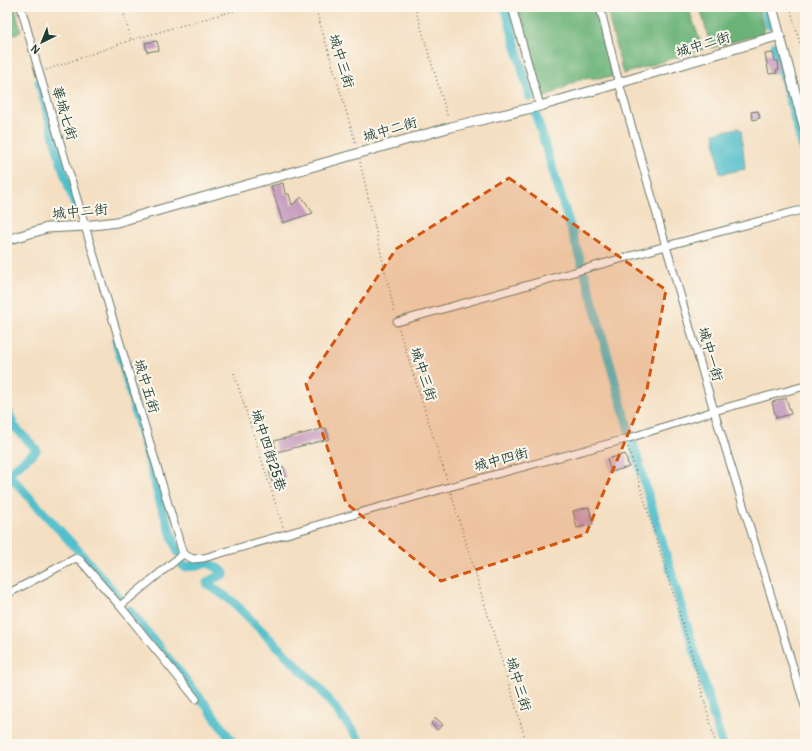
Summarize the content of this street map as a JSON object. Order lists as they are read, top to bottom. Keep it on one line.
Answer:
{"streets":{"street":["城中二街","華城七街","城中一街","城中五街","城中四街"],"path":["城中三街","城中四街25巷"]},"crossings":[["城中二街","城中三街"],["城中二街","華城七街"],["城中二街","城中一街"],["城中二街","城中五街"],["城中三街","城中四街"],["華城七街","城中五街"],["城中一街","城中四街"],["城中五街","城中四街"],["城中四街25巷","城中四街"]],"north":"bottom left"}
